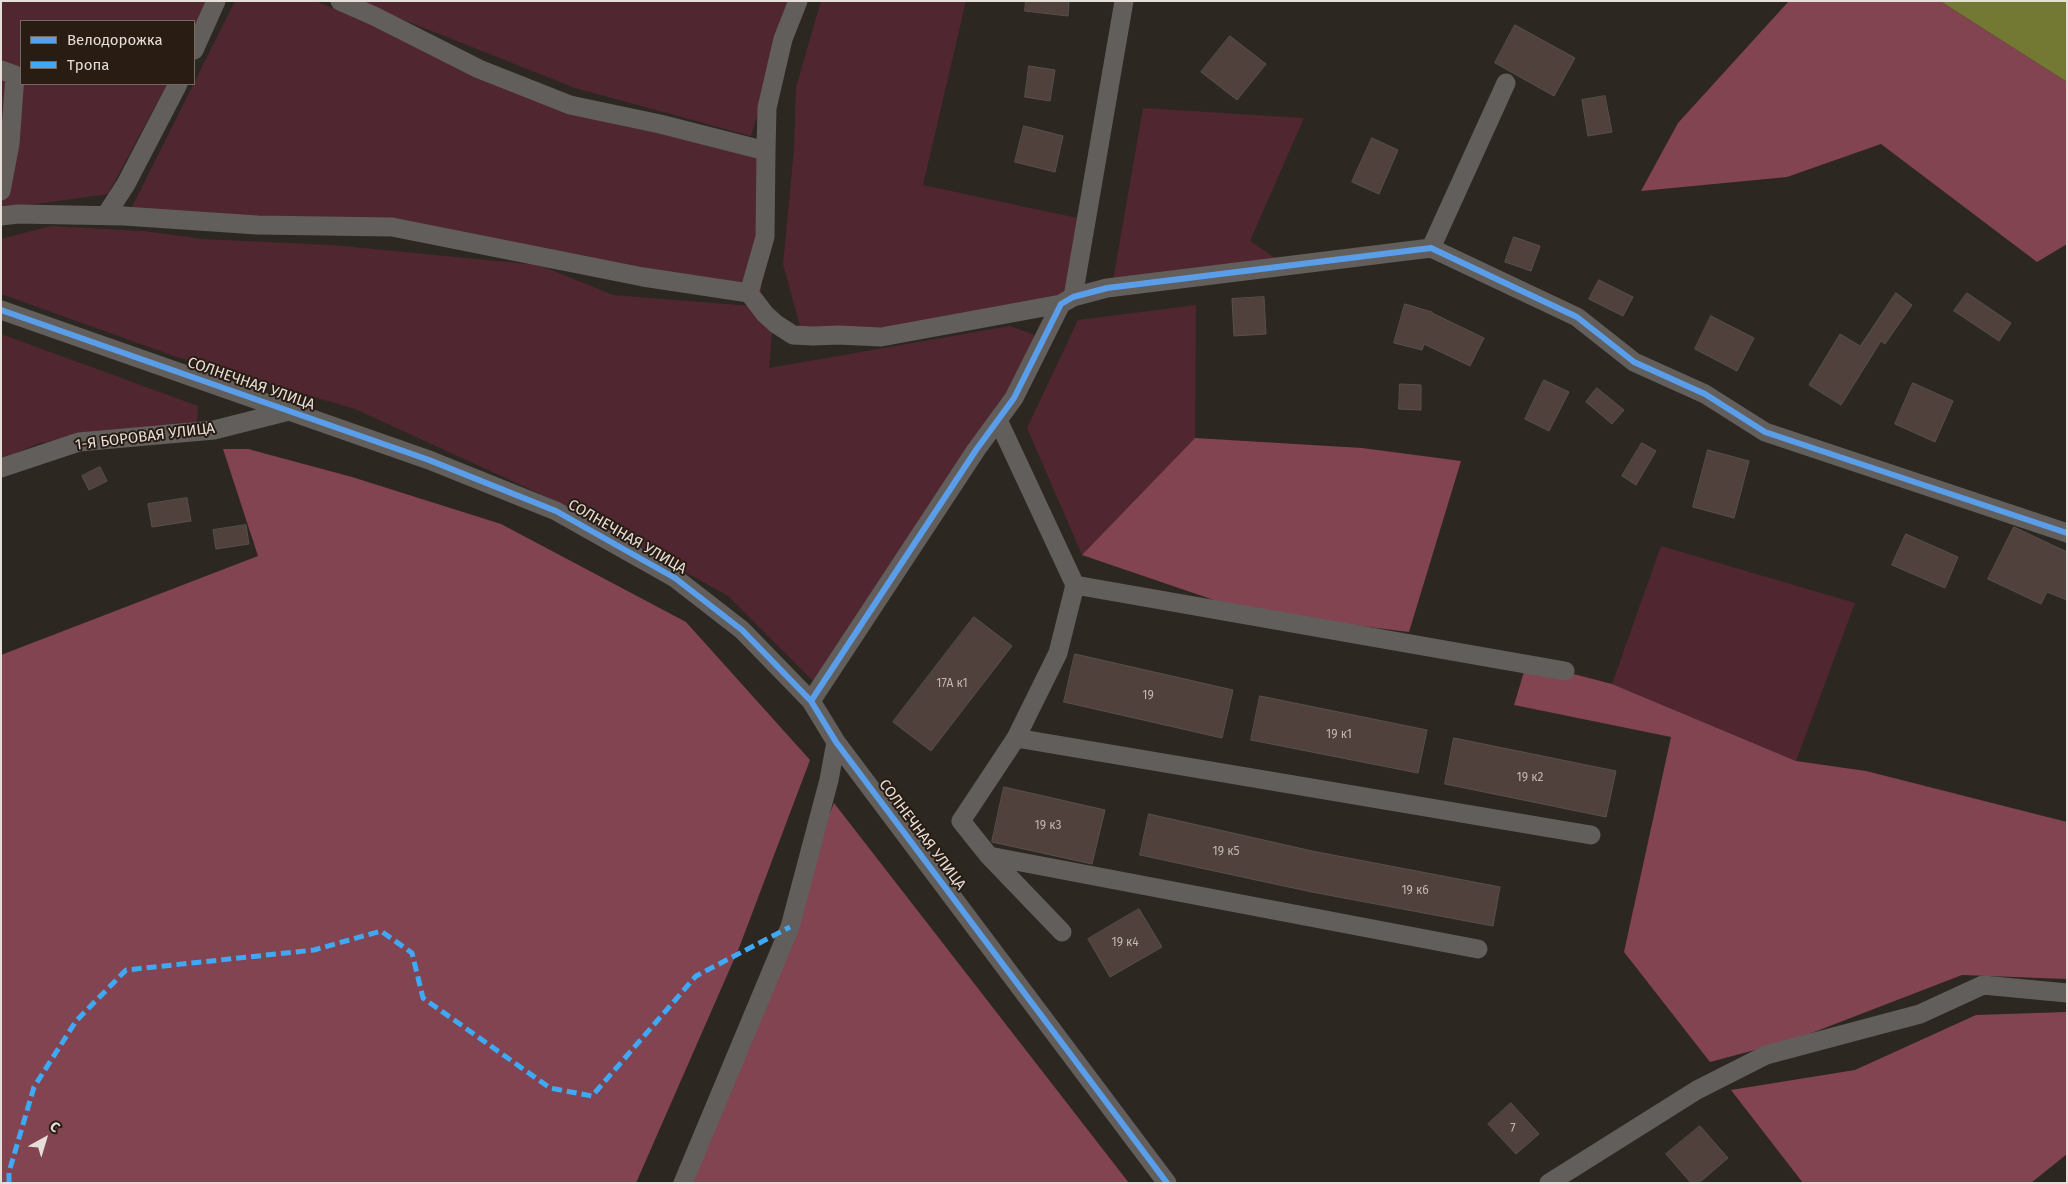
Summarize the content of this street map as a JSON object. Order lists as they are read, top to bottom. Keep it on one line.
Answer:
{"streets":{"street":["СОЛНЕЧНАЯ УЛИЦА","1-Я БОРОВАЯ УЛИЦА"]},"crossings":[["СОЛНЕЧНАЯ УЛИЦА","1-Я БОРОВАЯ УЛИЦА"]],"house_numbers":["17А к1","19","19 к1","19 к2","19 к3","19 к5","19 к6","19 к4","7"],"legend":["Велодорожка","Тропа"],"north":"top right"}
